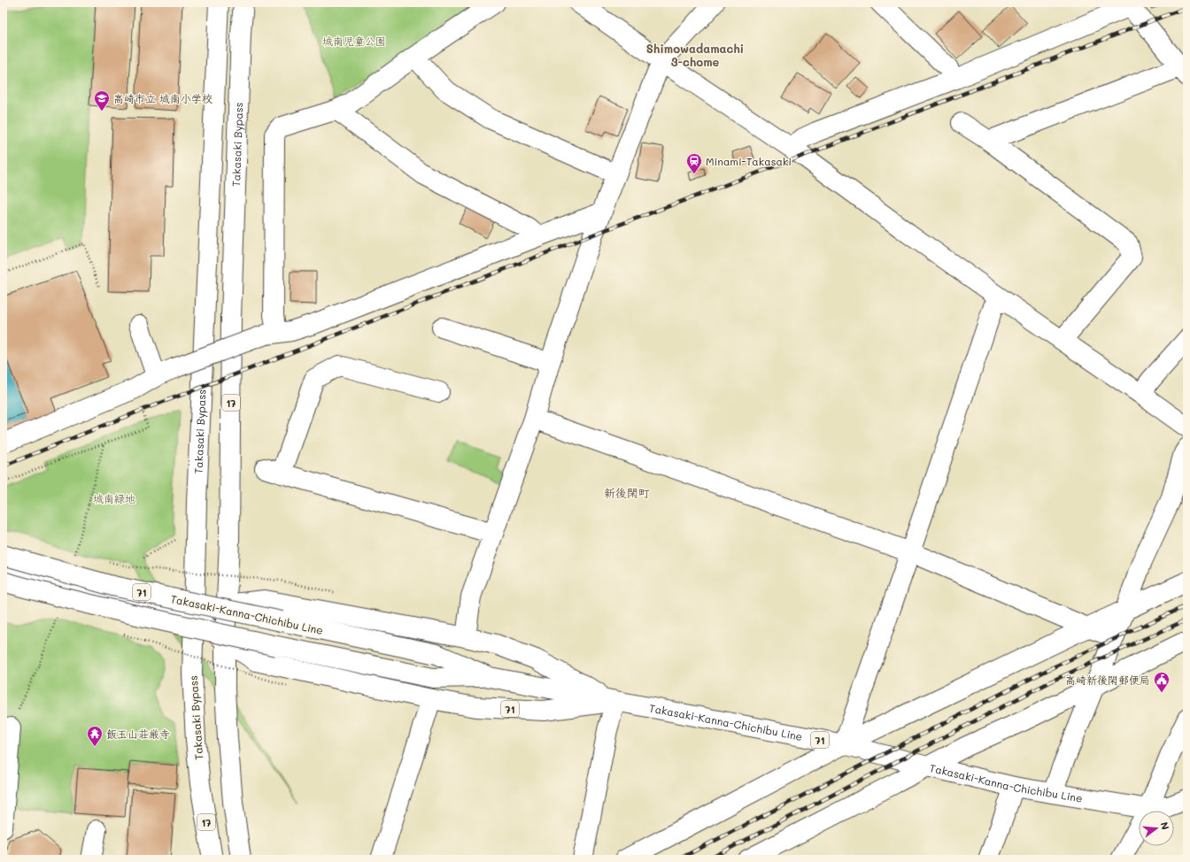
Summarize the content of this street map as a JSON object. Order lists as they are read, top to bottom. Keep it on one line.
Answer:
{"streets":{"main road":["Takasaki Bypass","17","71","Takasaki-Kanna-Chichibu Line"]},"crossings":[["Takasaki Bypass","71"],["71","Takasaki-Kanna-Chichibu Line"]],"districts":["Shimowadamachi 3-chome","新後閑町"],"parks":["城南児童公園","城南緑地"],"places":{"school or university":["高崎市立 城南小学校"],"station":["Minami-Takasaki"],"public building":["高崎新後閑郵便局"],"temple":["飯玉山荘厳寺"]},"north":"right"}
